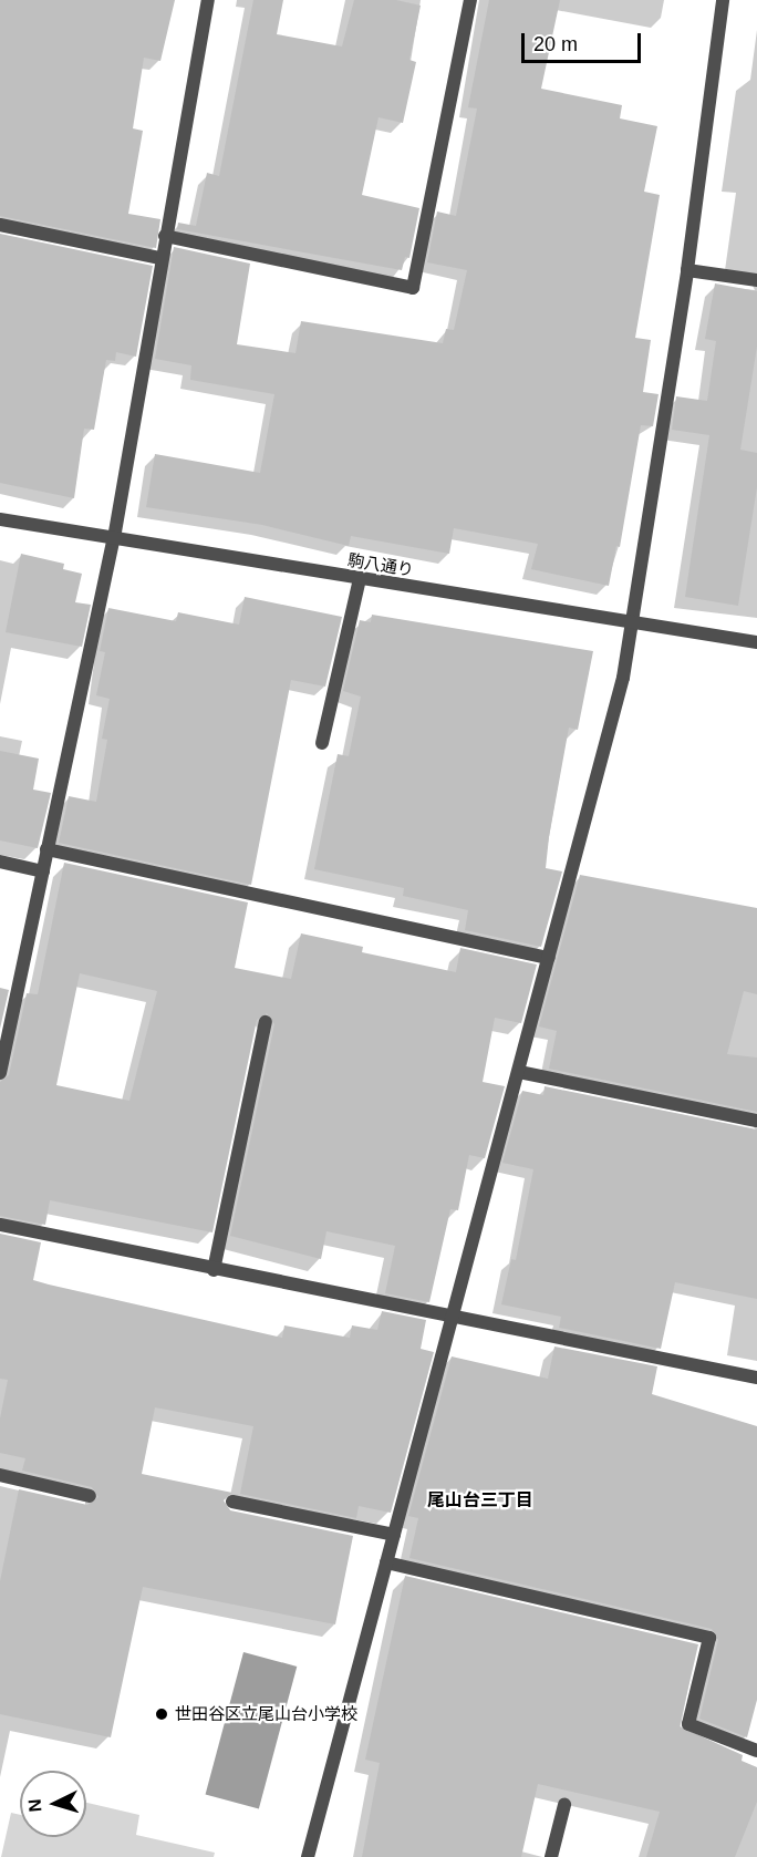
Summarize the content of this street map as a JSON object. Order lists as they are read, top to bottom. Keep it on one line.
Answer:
{"streets":{"street":["駒八通り"]},"districts":["尾山台三丁目"],"places":["世田谷区立尾山台小学校"],"scale_bar":"20 m","north":"left"}
